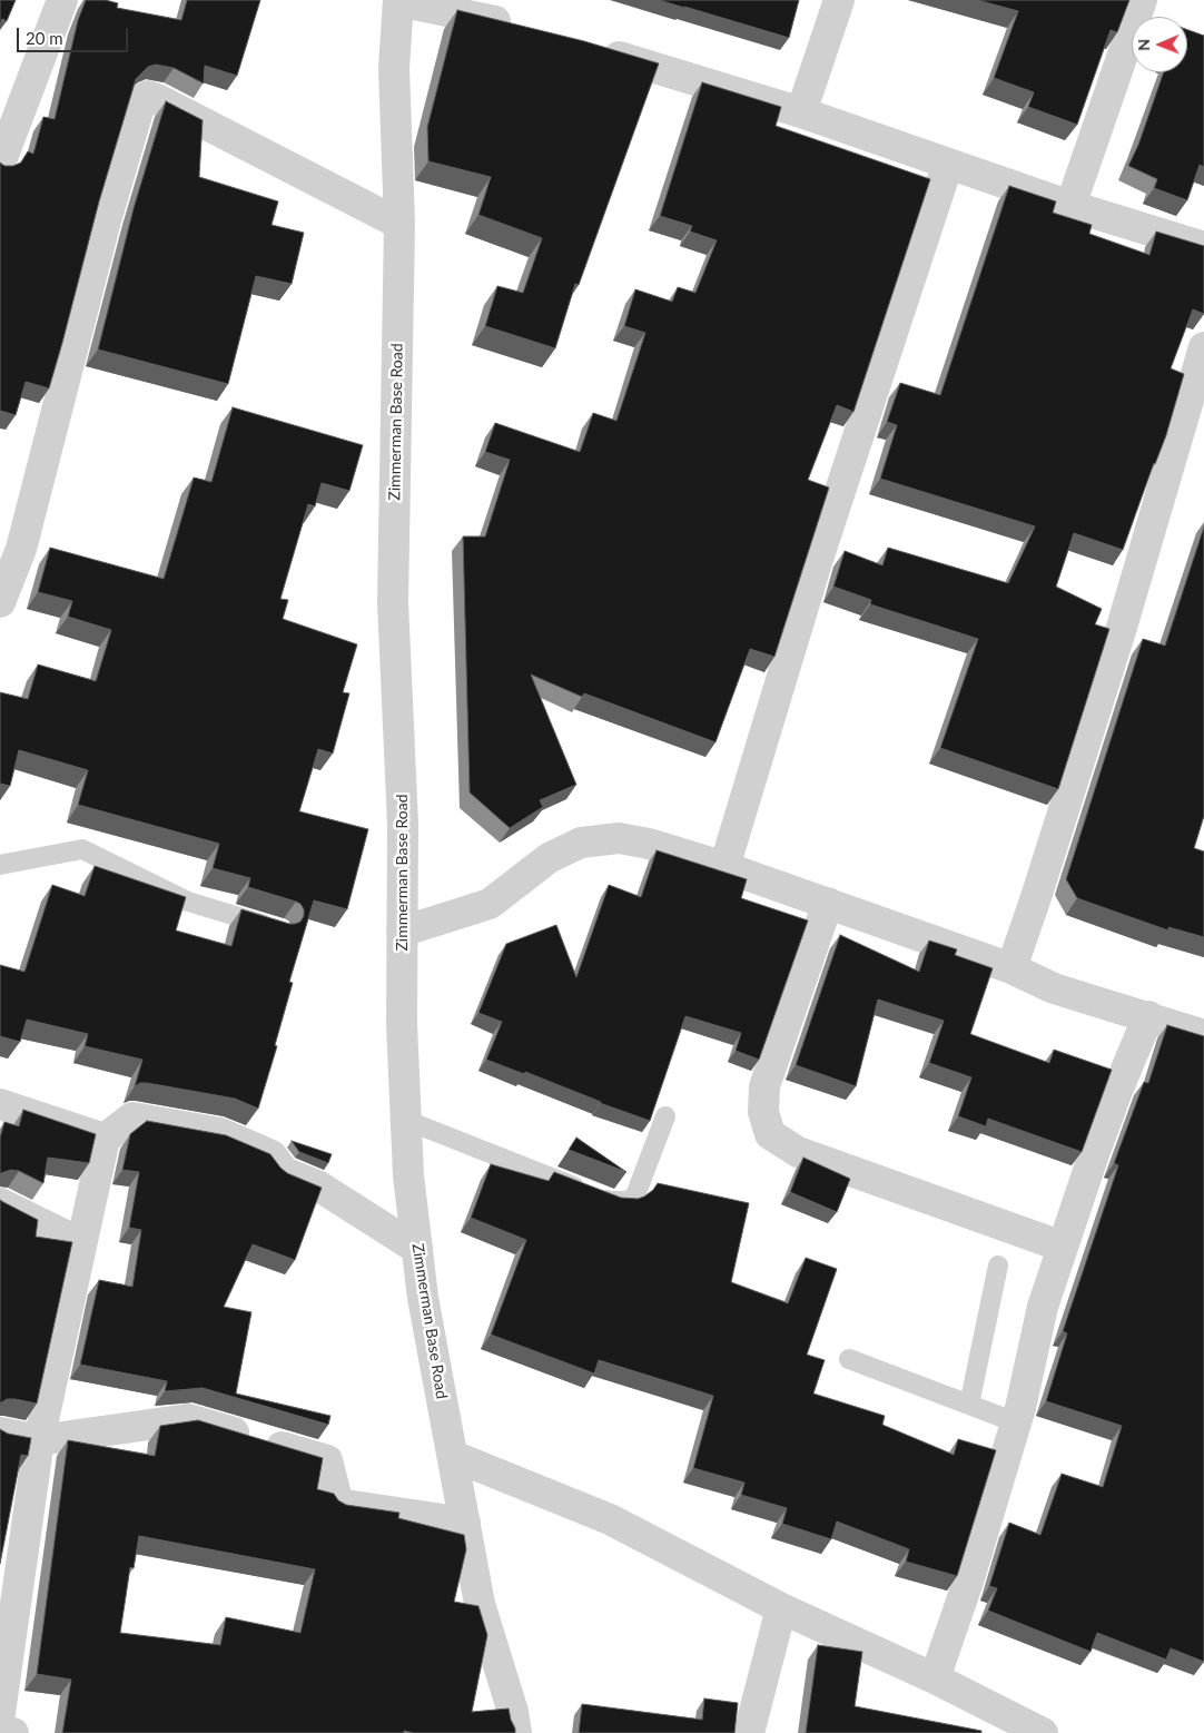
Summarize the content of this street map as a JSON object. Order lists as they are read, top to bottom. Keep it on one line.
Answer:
{"streets":{"street":["Zimmerman Base Road"]},"scale_bar":"20 m","north":"left"}
